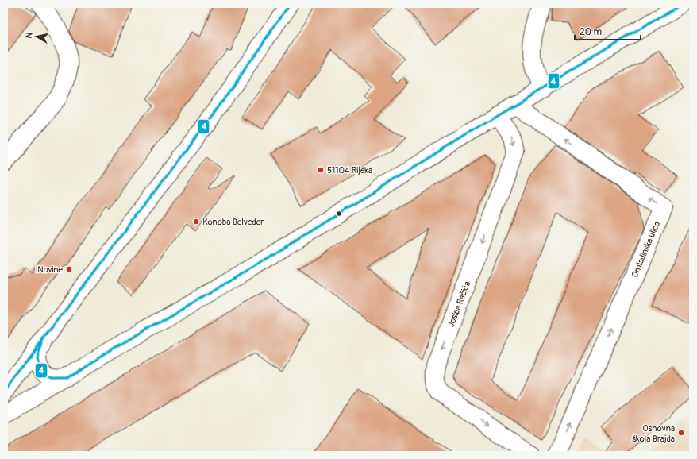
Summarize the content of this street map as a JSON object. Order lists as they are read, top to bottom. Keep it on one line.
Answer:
{"streets":{"main road":["Omladinska ulica","Josipa Račića"]},"one_way":["Josipa Račića"],"places":["51104 Rijeka","Konoba Belveder","iNovine","Osnovna škola Brajda"],"lines":["transit line 4"],"scale_bar":"20 m","north":"left"}
